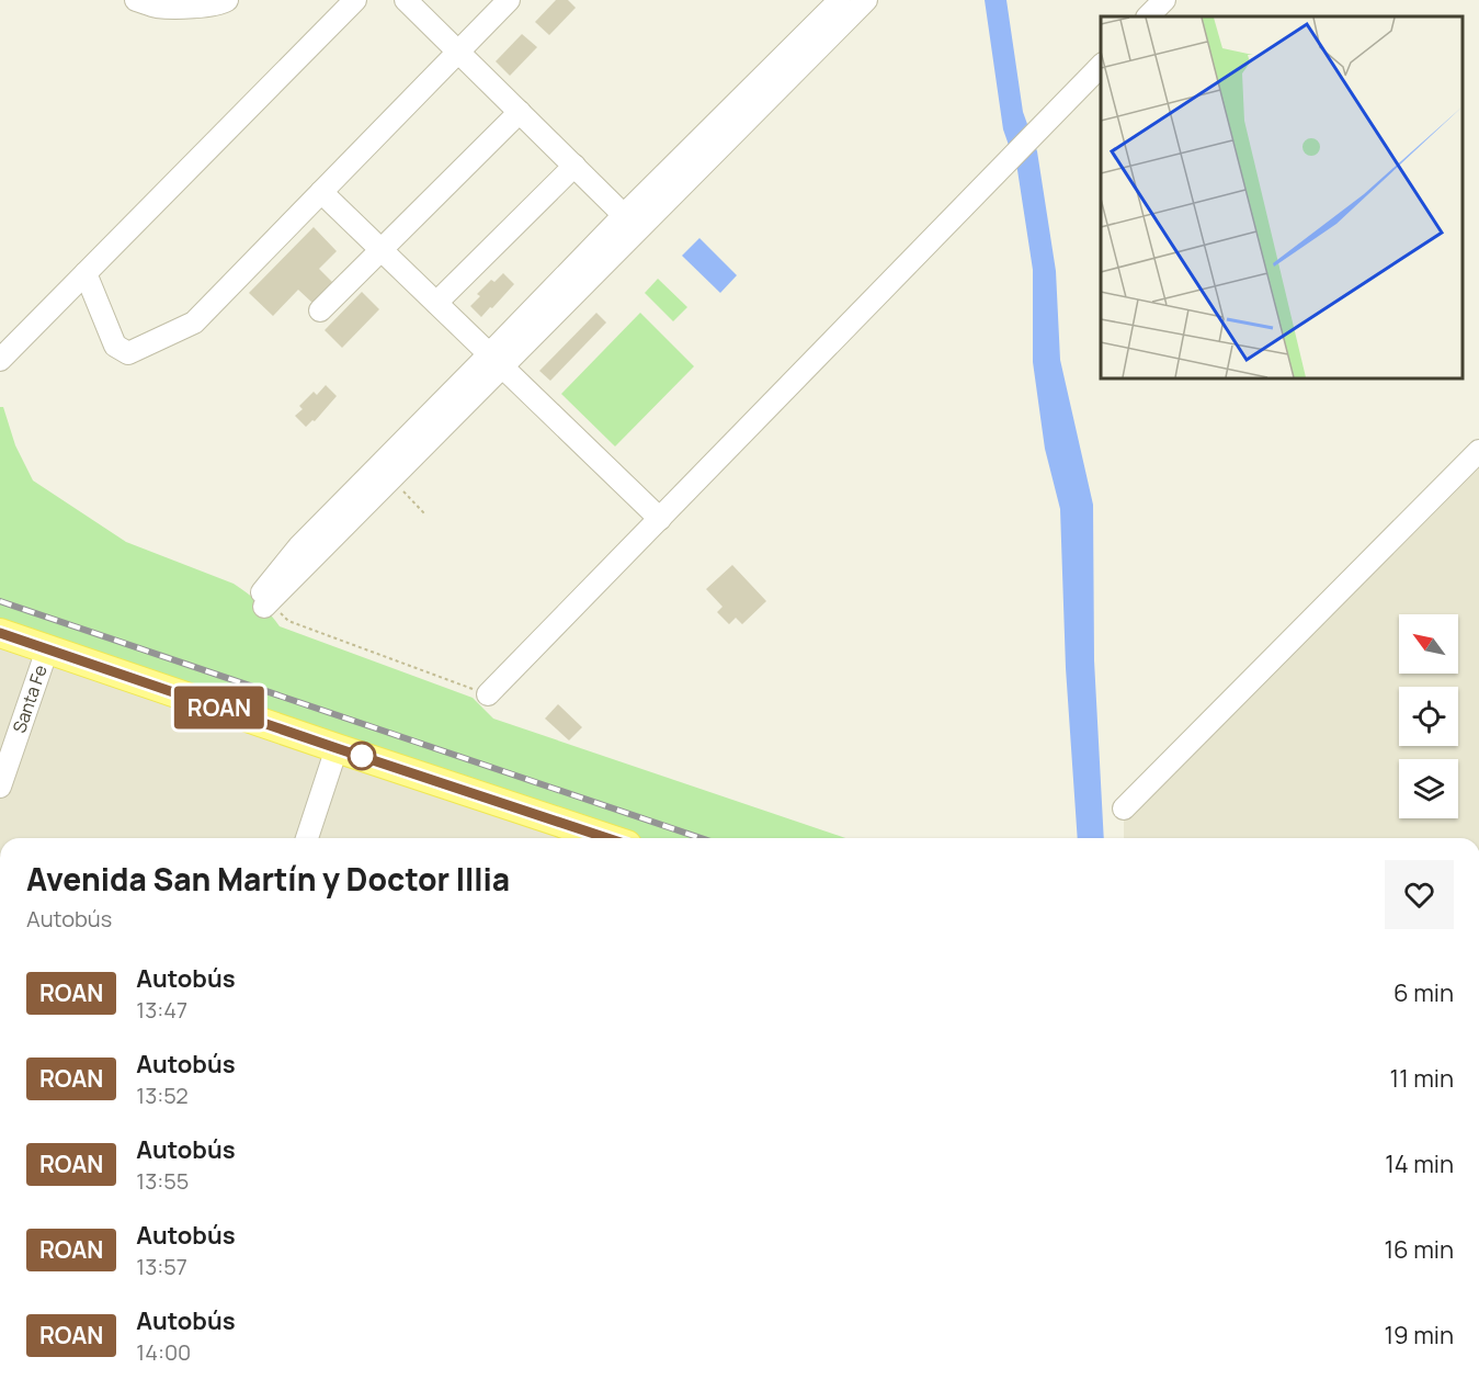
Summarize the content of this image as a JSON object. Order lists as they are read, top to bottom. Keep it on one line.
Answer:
{"streets":{"street":["Santa Fe"]},"lines":["bus line ROAN"],"north":"top left","page":{"on_map":"ROAN","heading":["Avenida San Martín y Doctor Illia","Autobús"],"list":[{"mark":"ROAN","name":"Autobús","note":"13:47","value":"6 min"},{"mark":"ROAN","name":"Autobús","note":"13:52","value":"11 min"},{"mark":"ROAN","name":"Autobús","note":"13:55","value":"14 min"},{"mark":"ROAN","name":"Autobús","note":"13:57","value":"16 min"},{"mark":"ROAN","name":"Autobús","note":"14:00","value":"19 min"}]}}
